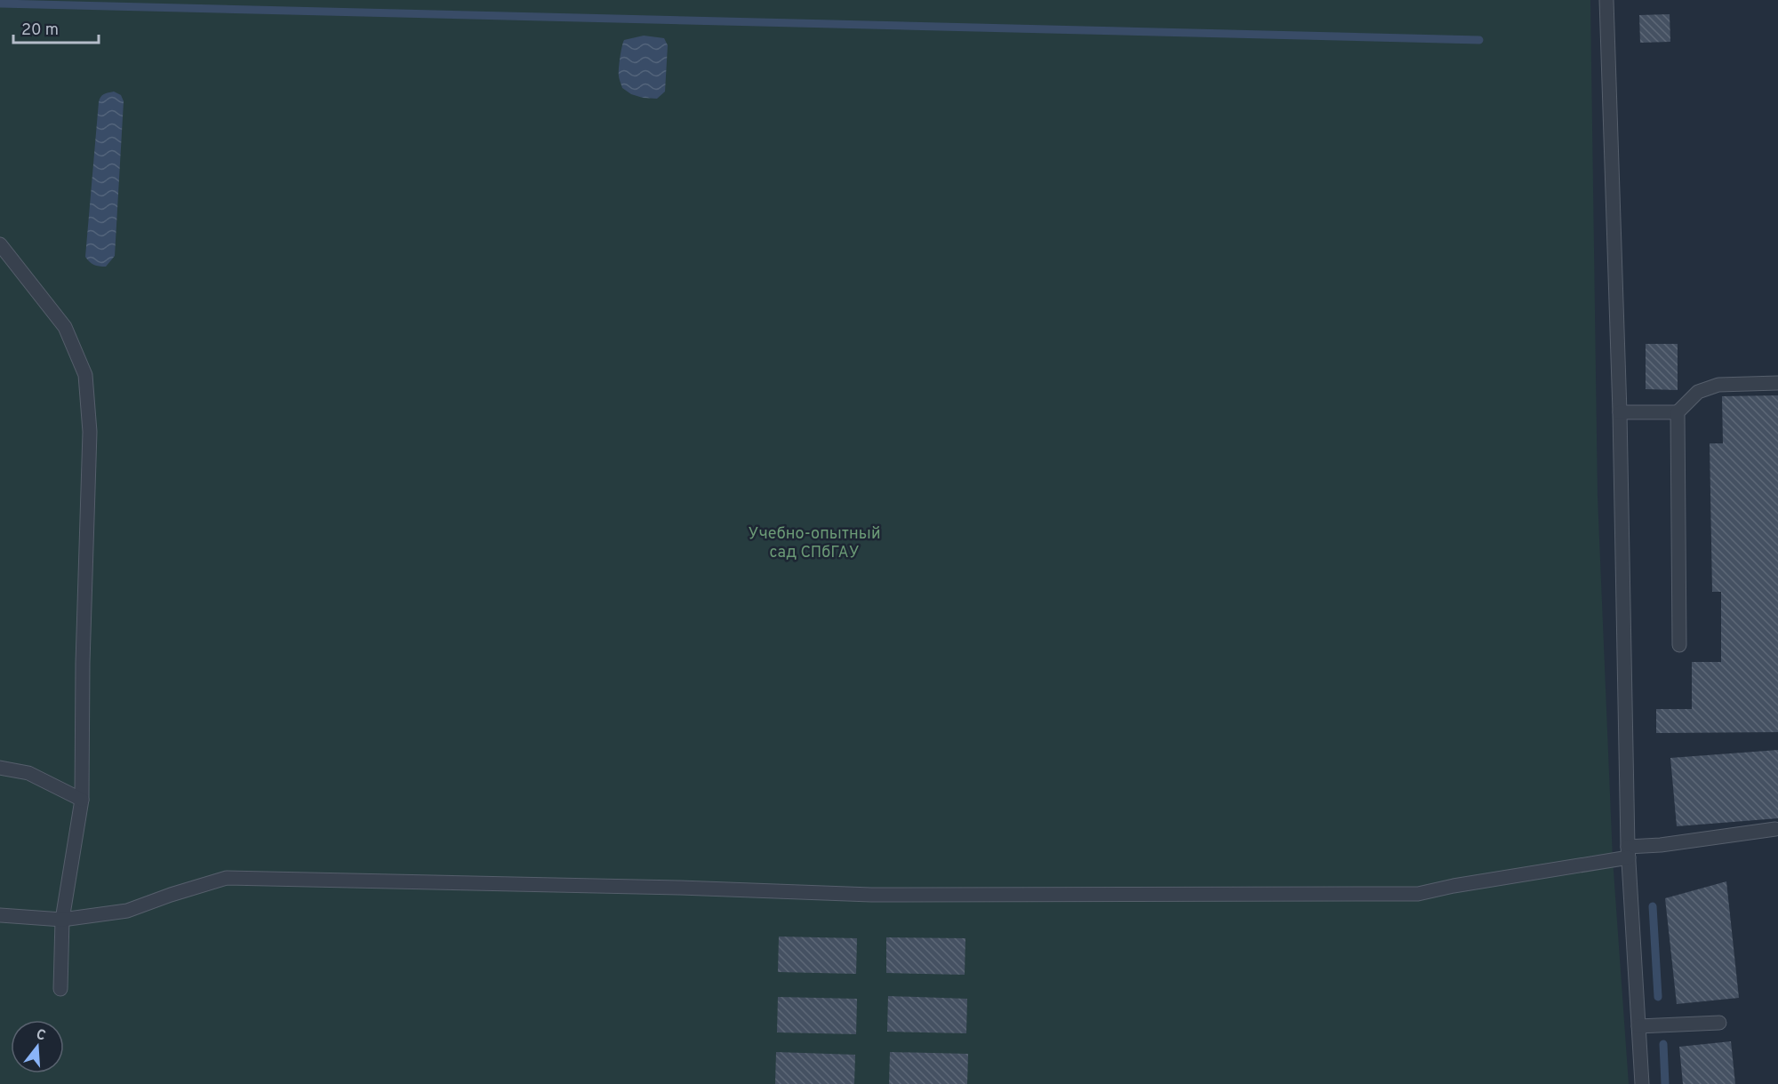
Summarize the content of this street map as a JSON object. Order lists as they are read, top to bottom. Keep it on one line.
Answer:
{"parks":["Учебно-опытный сад СПбГАУ"],"scale_bar":"20 m","north":"top"}
